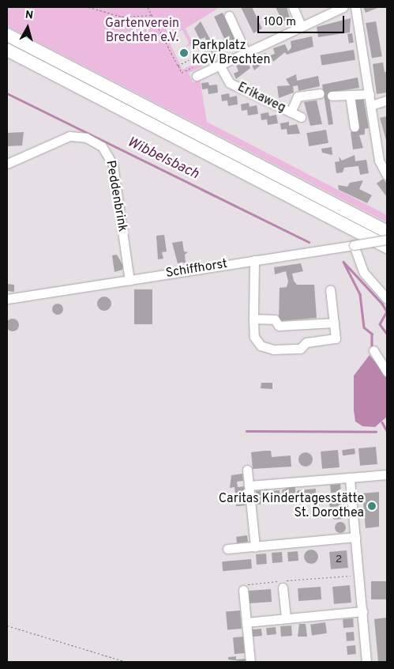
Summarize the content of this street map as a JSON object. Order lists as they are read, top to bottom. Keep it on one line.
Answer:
{"streets":{"street":["Erikaweg","Peddenbrink","Schiffhorst"]},"crossings":[["Peddenbrink","Schiffhorst"]],"water":["Wibbelsbach"],"parks":["Gartenverein Brechten e.V."],"places":["Parkplatz KGV Brechten","Caritas Kindertagesstätte St. Dorothea"],"house_numbers":["2"],"scale_bar":"100 m","north":"top"}
